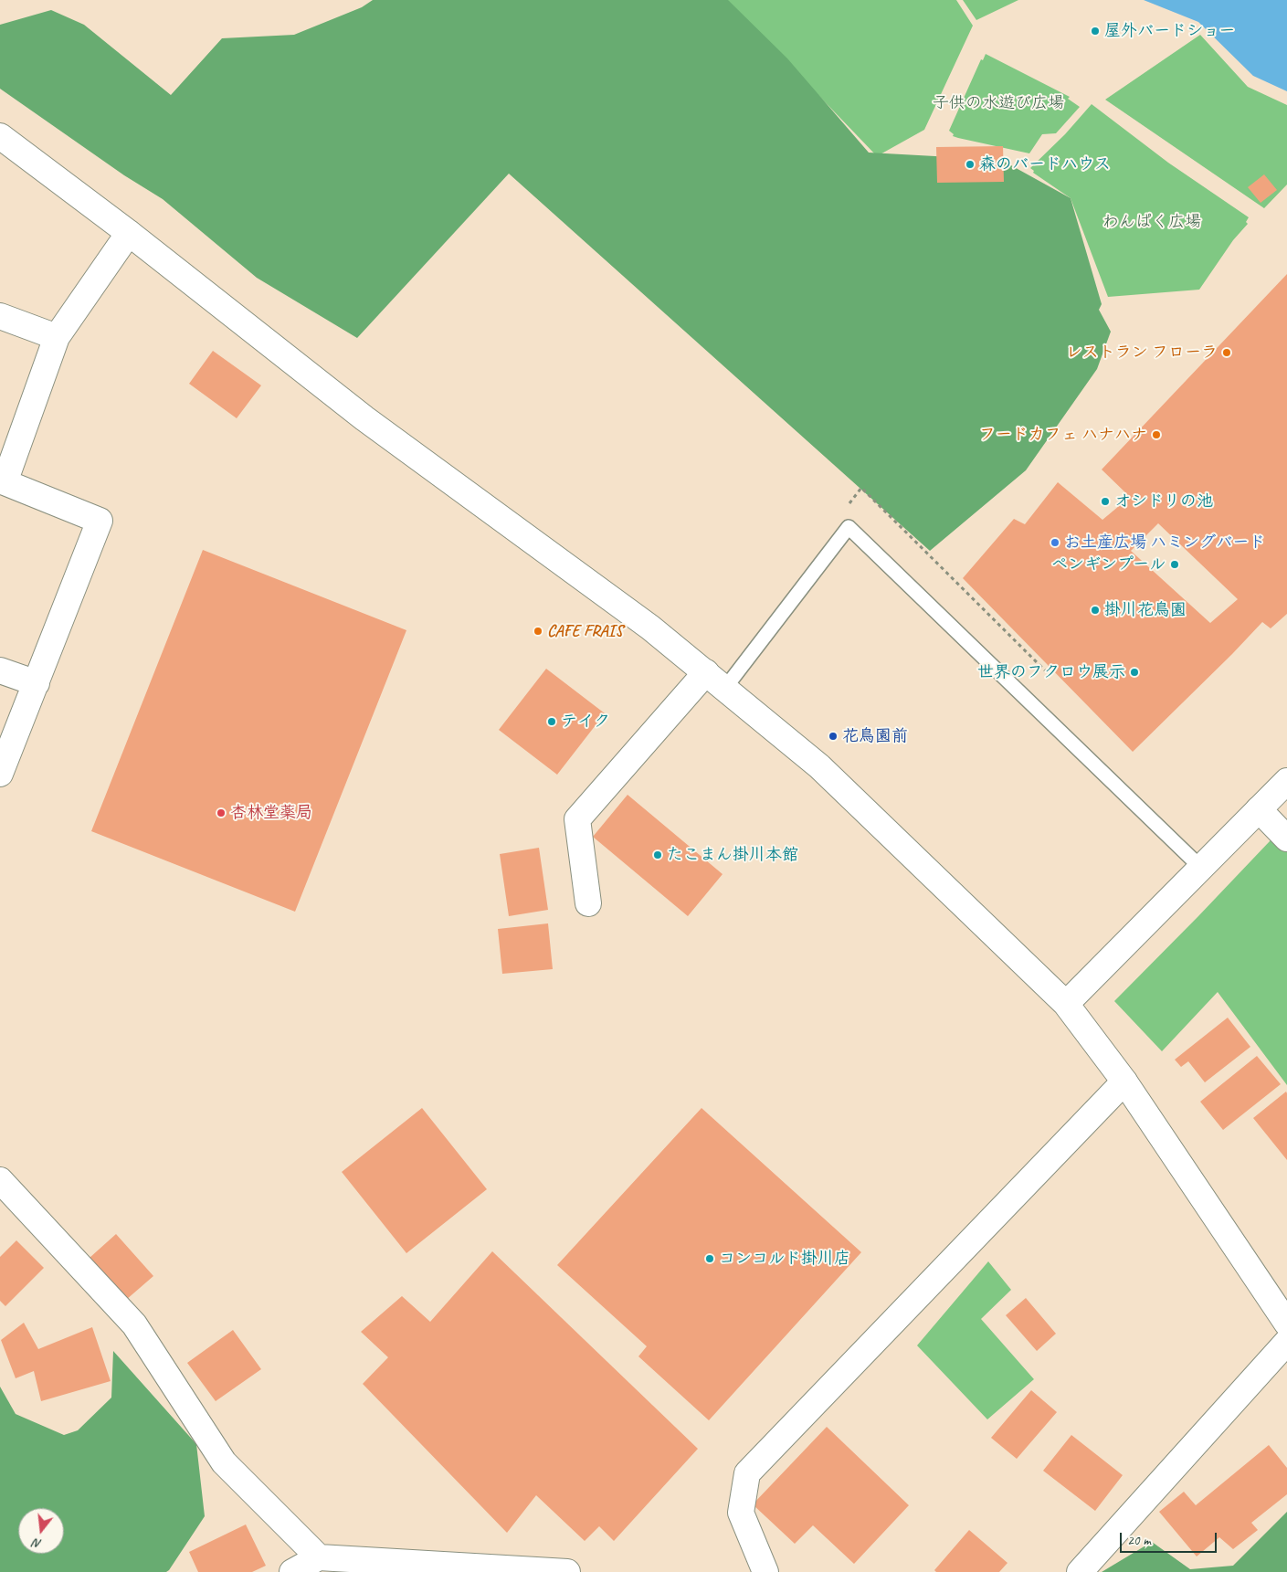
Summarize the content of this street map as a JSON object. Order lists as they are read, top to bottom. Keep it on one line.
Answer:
{"parks":["子供の水遊び広場","わんぱく広場"],"places":["屋外バードショー","森のバードハウス","レストラン フローラ","フードカフェ ハナハナ","オシドリの池","お土産広場 ハミングバード","ペンギンプール","掛川花鳥園","CAFE FRAIS","世界のフクロウ展示","テイク","花鳥園前","杏林堂薬局","たこまん掛川本館","コンコルド掛川店"],"scale_bar":"20 m","north":"bottom"}
